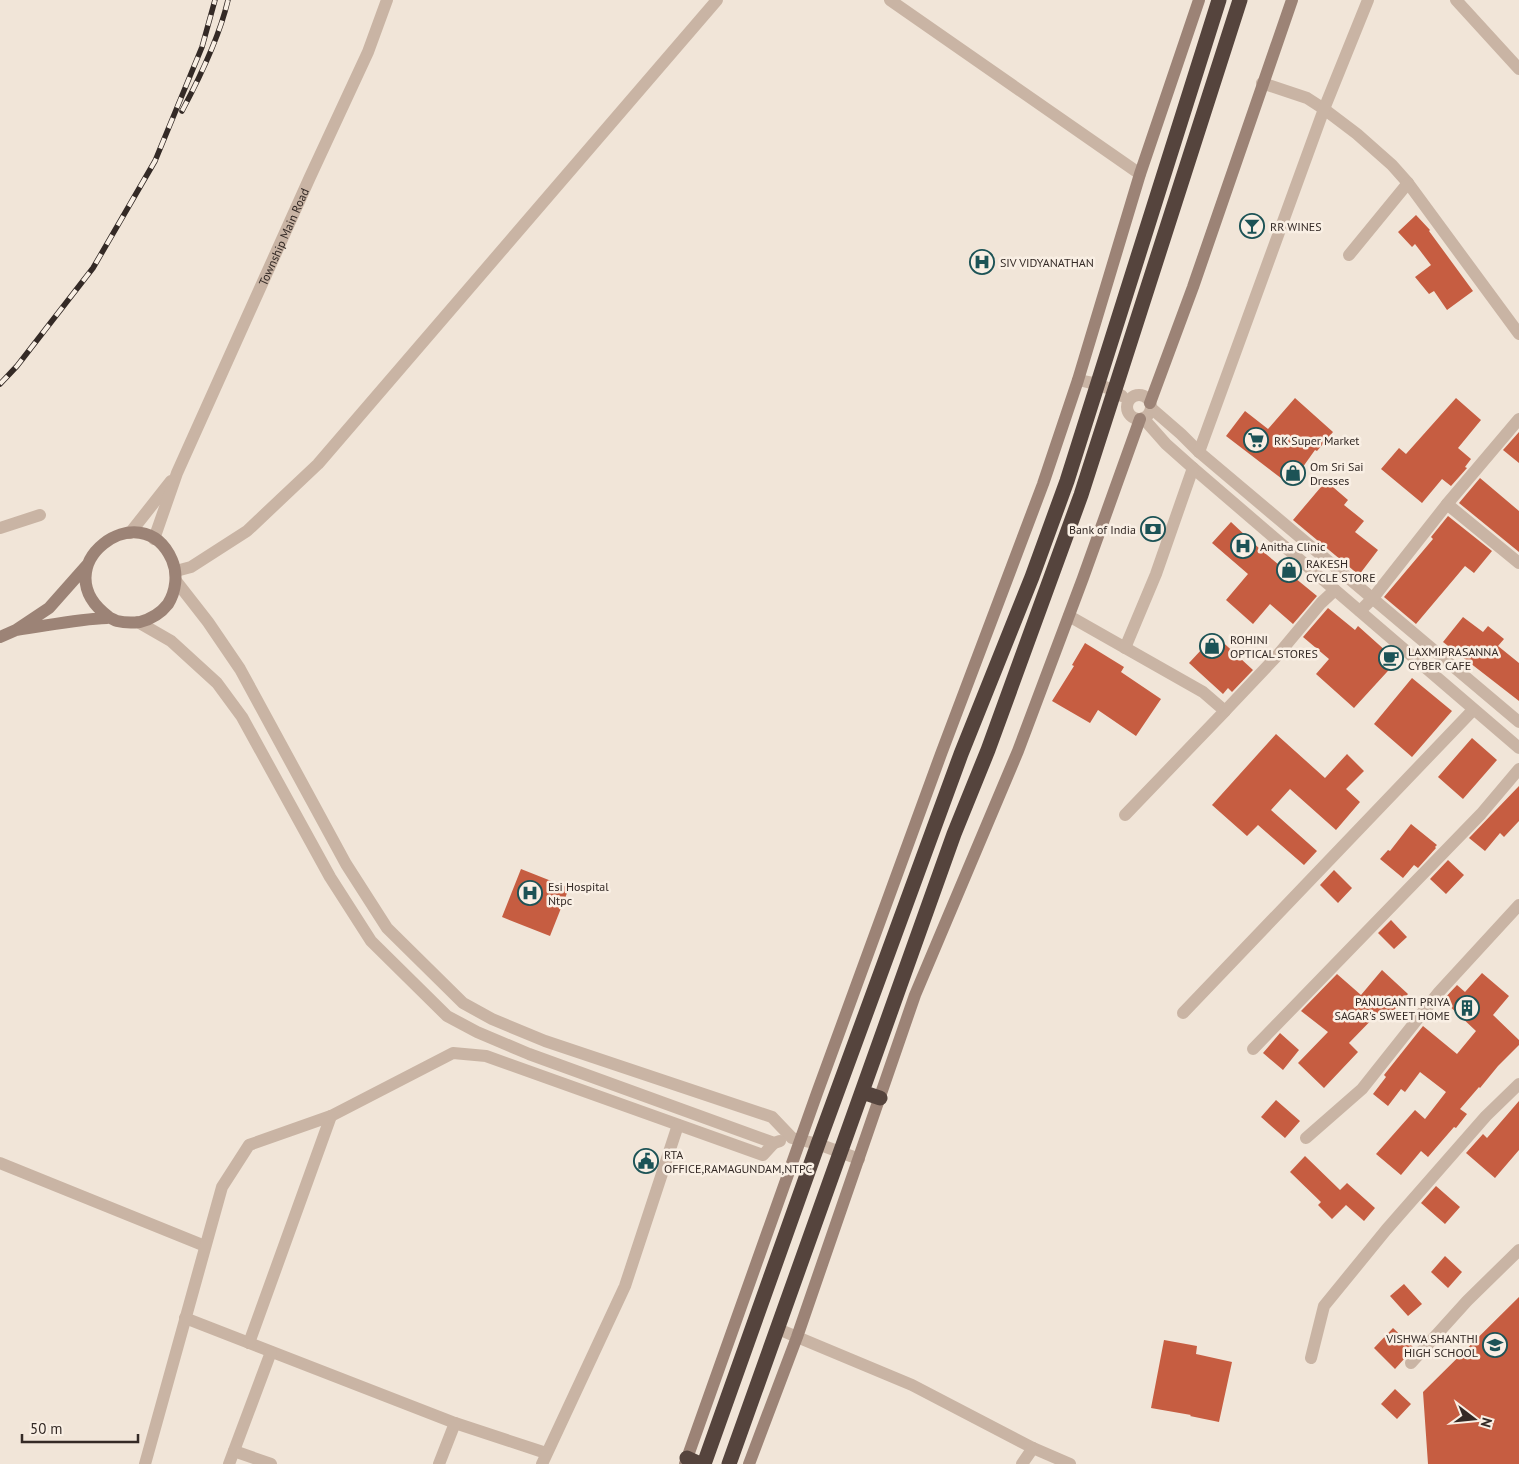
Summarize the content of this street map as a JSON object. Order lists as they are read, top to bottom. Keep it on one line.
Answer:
{"streets":{"street":["Township Main Road"]},"places":{"bar":["RR WINES"],"hospital":["SIV VIDYANATHAN","Anitha Clinic","Esi Hospital Ntpc"],"supermarket":["RK Super Market"],"shop":["Om Sri Sai Dresses","RAKESH CYCLE STORE","ROHINI OPTICAL STORES"],"bank":["Bank of India"],"cafe":["LAXMIPRASANNA CYBER CAFE"],"building":["PANUGANTI PRIYA SAGAR's SWEET HOME"],"public building":["RTA OFFICE,RAMAGUNDAM,NTPC"],"school or university":["VISHWA SHANTHI HIGH SCHOOL"]},"scale_bar":"50 m","north":"right"}
